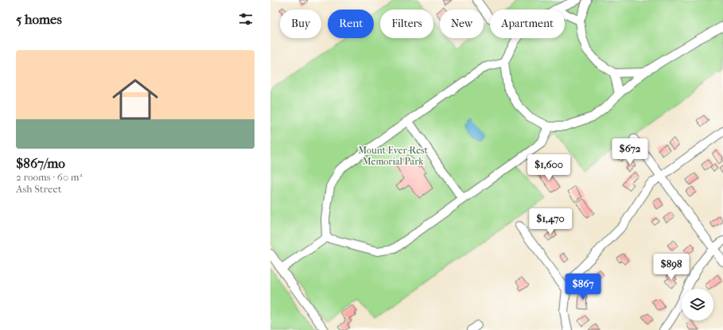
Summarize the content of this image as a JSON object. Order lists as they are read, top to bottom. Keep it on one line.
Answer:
{"parks":["Mount Ever-Rest Memorial Park"],"page":{"heading":"5 homes","chip":["Buy","Rent","Filters","New","Apartment"],"list":[{"name":"$867/mo","note":"2 rooms · 60 m² · Ash Street"}],"price":["$672","$1,600","$1,470","$898","$867"]}}
